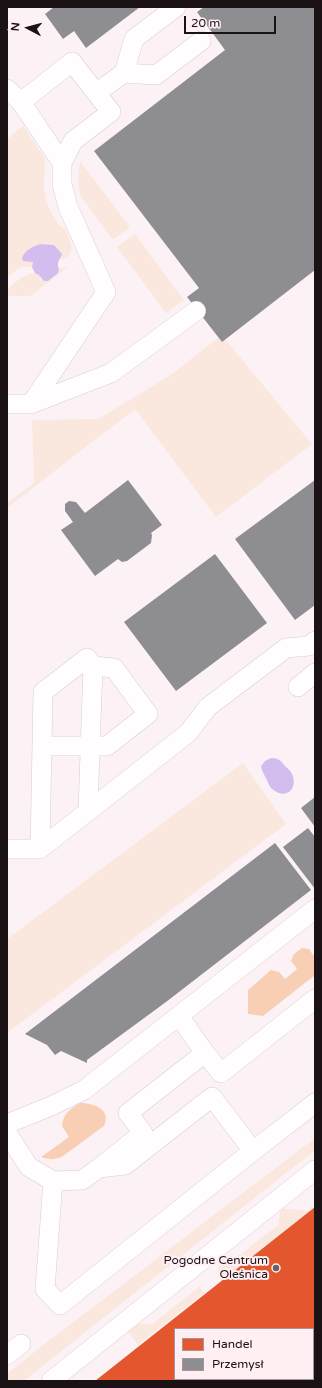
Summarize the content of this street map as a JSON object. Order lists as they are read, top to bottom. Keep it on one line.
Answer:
{"places":["Pogodne Centrum Oleśnica"],"legend":["Handel","Przemysł"],"scale_bar":"20 m","north":"left"}
